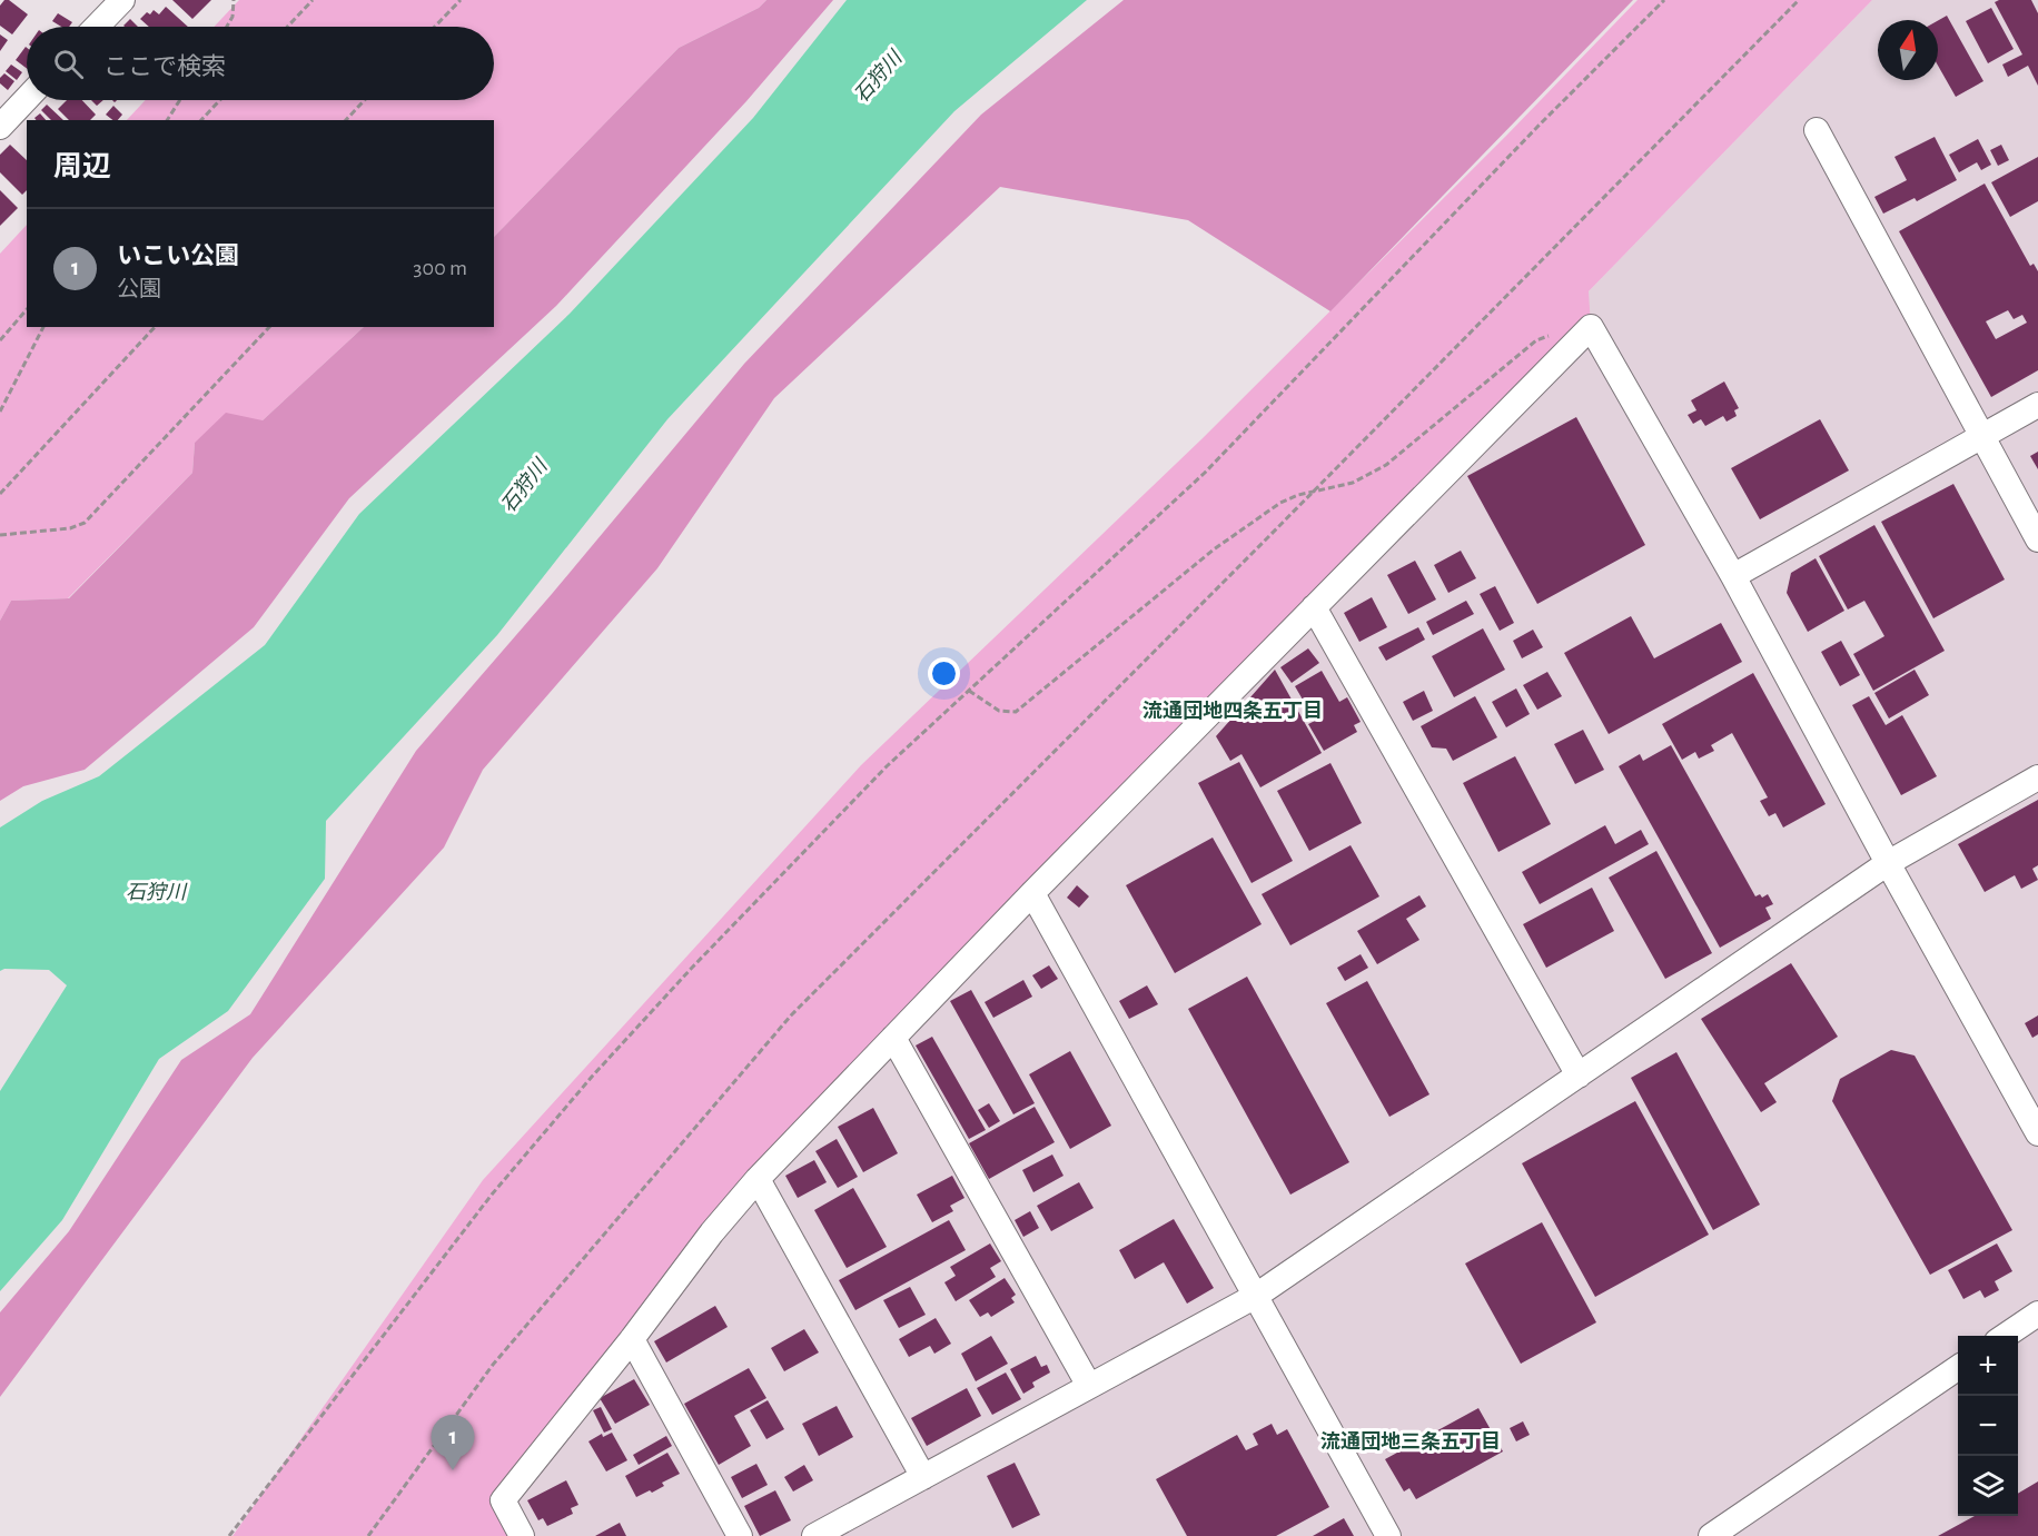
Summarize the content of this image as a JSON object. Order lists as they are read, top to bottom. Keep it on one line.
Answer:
{"districts":["流通団地四条五丁目","流通団地三条五丁目"],"water":["石狩川"],"north":"top","page":{"search":"ここで検索","heading":"周辺","list":[{"mark":"1","name":"いこい公園","note":"公園","value":"300 m"}],"map_buttons":["+","−"],"pins":"1"}}
